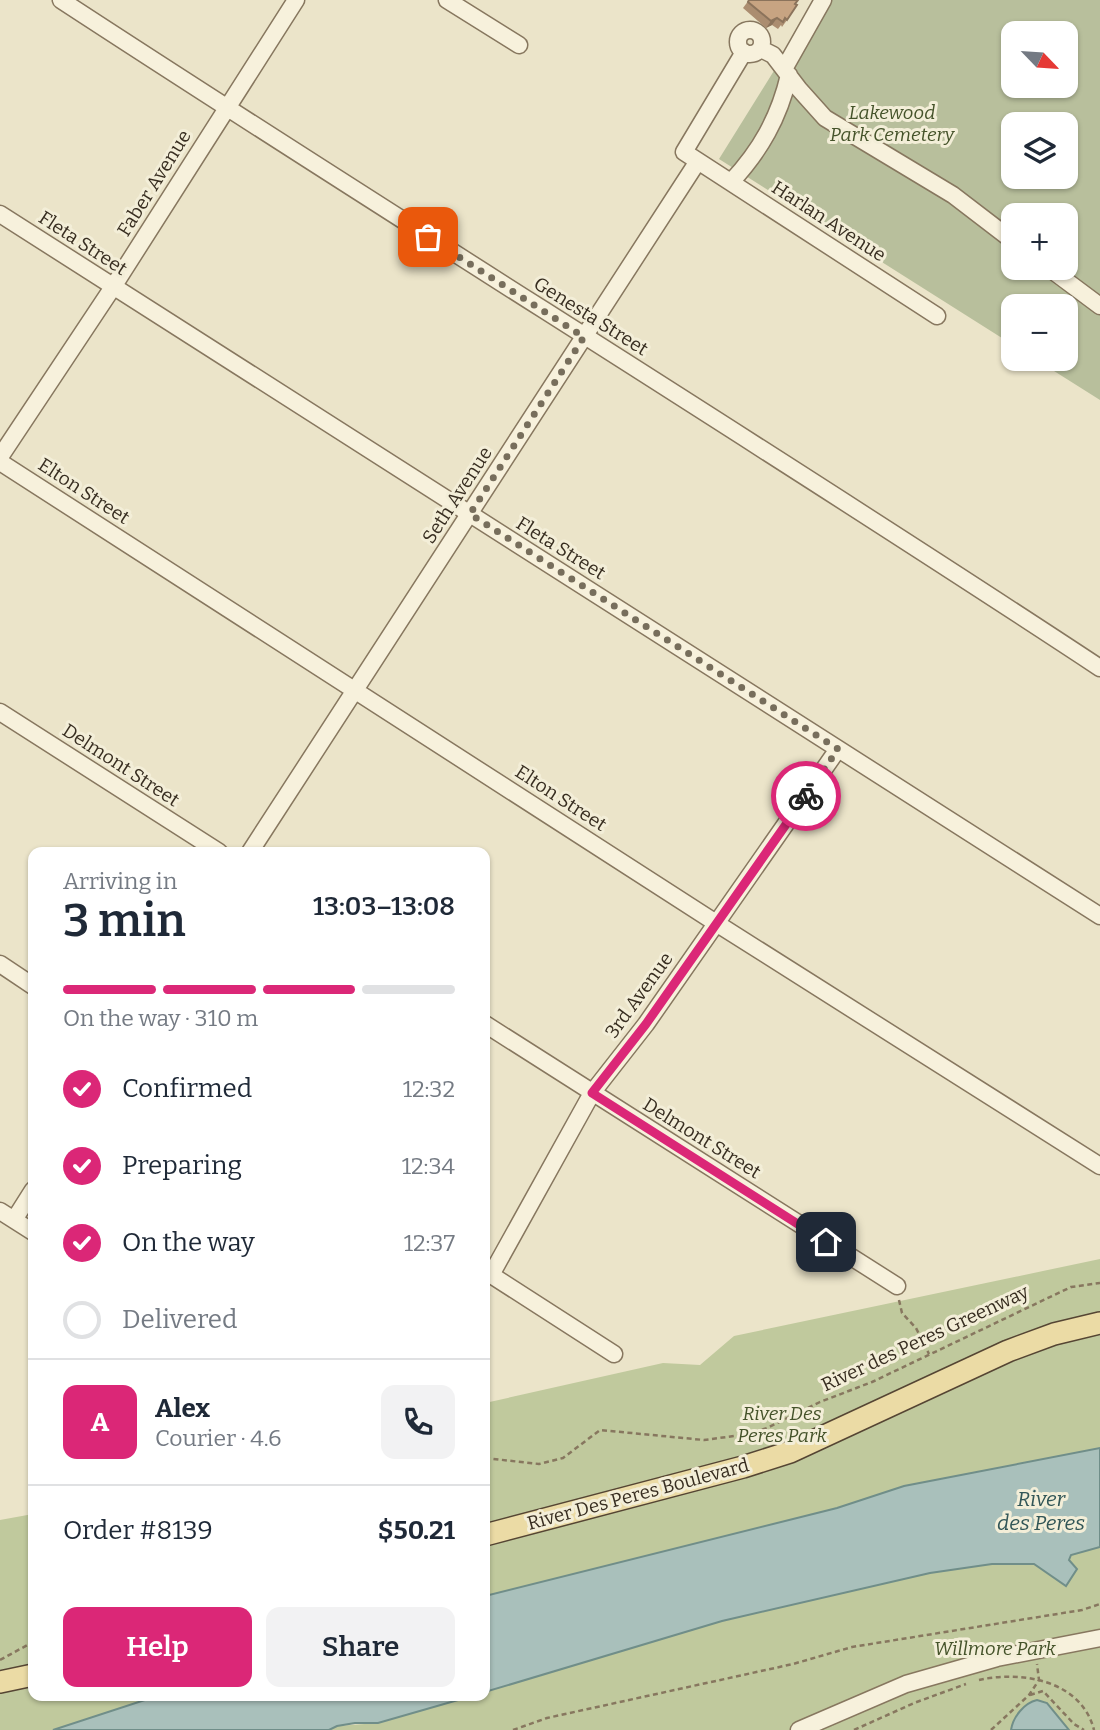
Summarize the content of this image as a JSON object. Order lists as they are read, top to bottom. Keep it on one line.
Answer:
{"streets":{"main road":["River Des Peres Boulevard"],"street":["Faber Avenue","Harlan Avenue","Fleta Street","Genesta Street","Elton Street","Seth Avenue","Delmont Street","3rd Avenue"],"path":["River des Peres Greenway"]},"crossings":[["Faber Avenue","Fleta Street"],["Faber Avenue","Genesta Street"],["Faber Avenue","Elton Street"],["Harlan Avenue","Seth Avenue"],["Fleta Street","Seth Avenue"],["Fleta Street","3rd Avenue"],["Genesta Street","Seth Avenue"],["Elton Street","Seth Avenue"],["Elton Street","3rd Avenue"],["Delmont Street","3rd Avenue"]],"water":["River des Peres"],"parks":["Lakewood Park Cemetery","River Des Peres Park","Willmore Park"],"north":"bottom right","page":{"map_buttons":["+","−"],"heading":["3 min","Arriving in","13:03–13:08"],"panel":["Alex","Courier · 4.6","Order #8139","$50.21"],"bar":"On the way · 310 m","list":[["Confirmed","12:32"],["Preparing","12:34"],["On the way","12:37"],"Delivered"],"round":"A","buttons":["Help","Share"]}}
